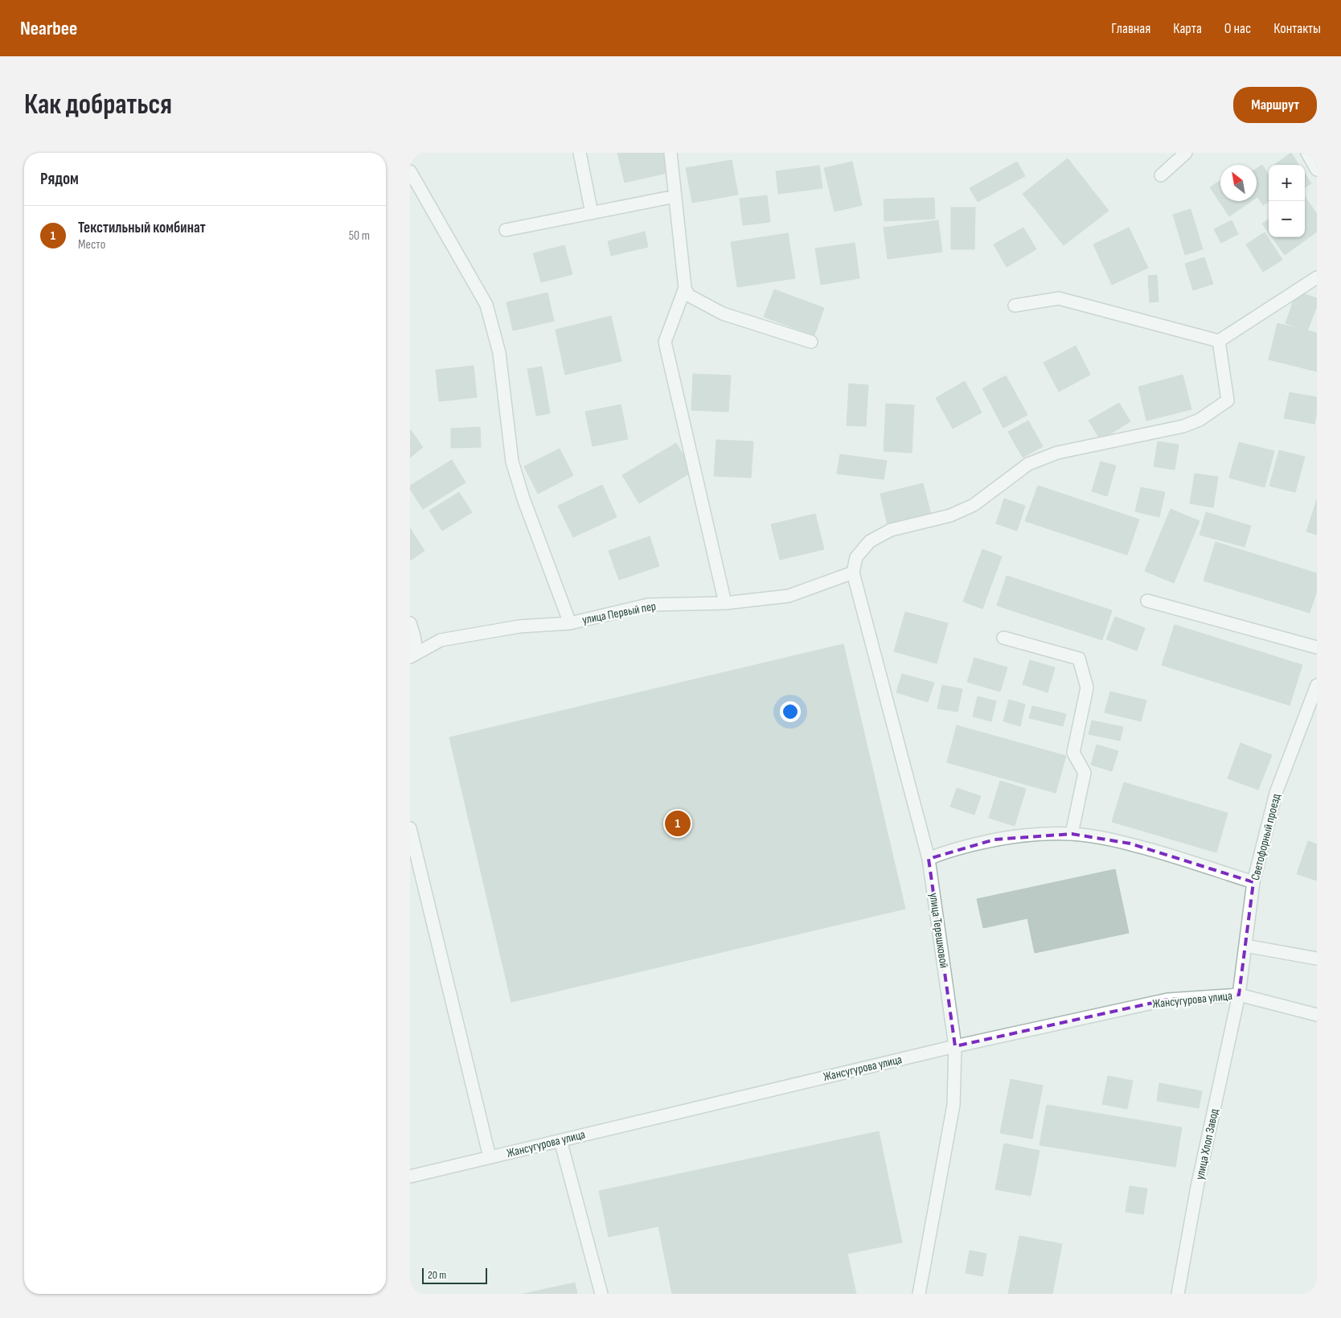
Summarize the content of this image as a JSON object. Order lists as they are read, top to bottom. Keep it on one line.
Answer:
{"streets":{"street":["улица Первый пер","Светофорный проезд","улица Терешковой","Жансугурова улица","улица Хлоп Завод"]},"crossings":[["улица Первый пер","улица Терешковой"],["Светофорный проезд","Жансугурова улица"],["Светофорный проезд","улица Хлоп Завод"],["улица Терешковой","Жансугурова улица"],["Жансугурова улица","улица Хлоп Завод"]],"scale_bar":"20 m","north":"top left","page":{"header":"Nearbee","nav":["Главная","Карта","О нас","Контакты"],"buttons":"Маршрут","title":"Как добраться","heading":"Рядом","map_buttons":["+","−"],"list":[{"mark":"1","name":"Текстильный комбинат","note":"Место","value":"50 m"}],"pins":"1","scale":"20 m"}}
